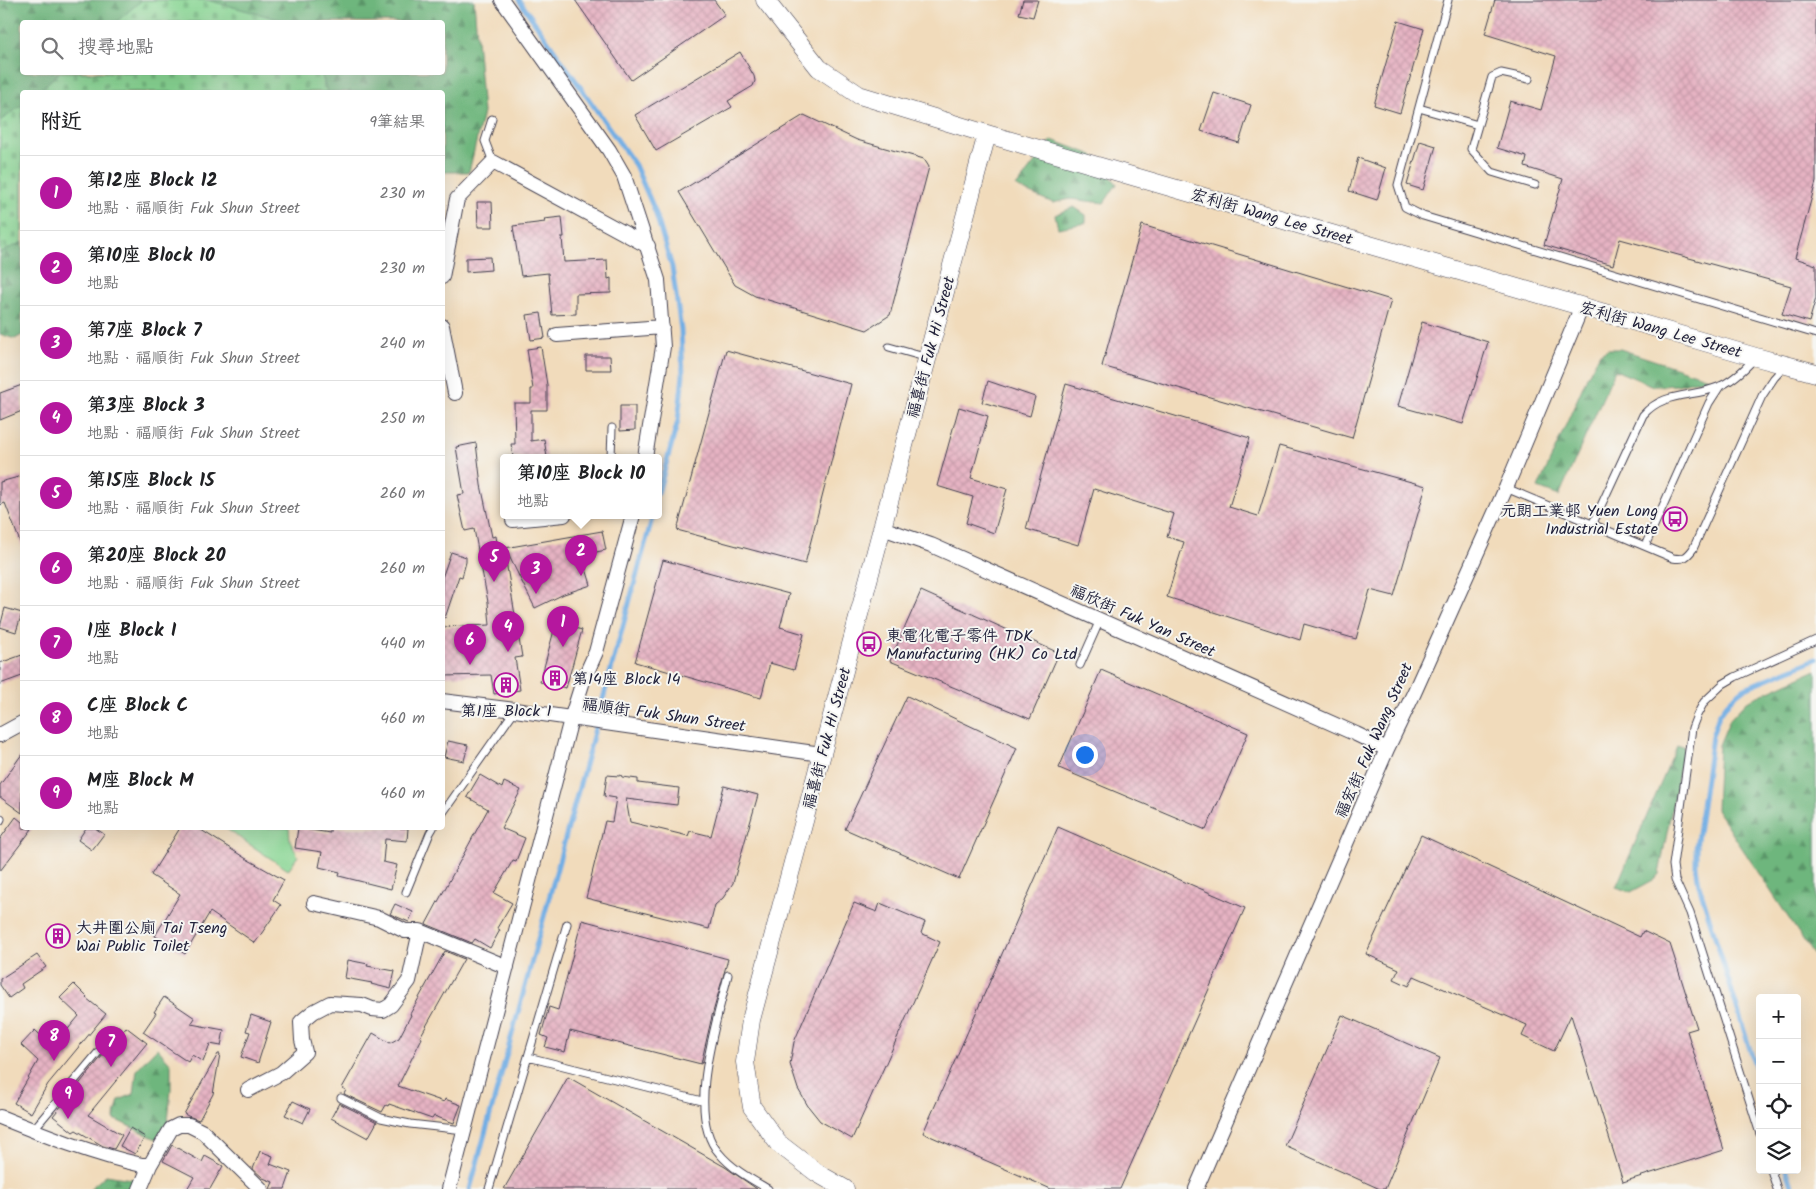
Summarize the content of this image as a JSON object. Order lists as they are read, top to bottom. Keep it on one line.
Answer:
{"streets":{"street":["宏利街 Wang Lee Street","福喜街 Fuk Hi Street","福欣街 Fuk Yan Street","福順街 Fuk Shun Street","福宏街 Fuk Wang Street"]},"crossings":[["宏利街 Wang Lee Street","福喜街 Fuk Hi Street"],["宏利街 Wang Lee Street","福宏街 Fuk Wang Street"],["福喜街 Fuk Hi Street","福欣街 Fuk Yan Street"],["福喜街 Fuk Hi Street","福順街 Fuk Shun Street"],["福欣街 Fuk Yan Street","福宏街 Fuk Wang Street"]],"places":{"bus stop":["元朗工業邨 Yuen Long Industrial Estate","東電化電子零件 TDK Manufacturing (HK) Co Ltd"],"building":["第14座 Block 14","第1座 Block 1","大井圍公廁 Tai Tseng Wai Public Toilet"]},"page":{"search":"搜尋地點","heading":["附近","9筆結果"],"list":[{"mark":"1","name":"第12座 Block 12","note":"地點 · 福順街 Fuk Shun Street","value":"230 m"},{"mark":"2","name":"第10座 Block 10","note":"地點","value":"230 m"},{"mark":"3","name":"第7座 Block 7","note":"地點 · 福順街 Fuk Shun Street","value":"240 m"},{"mark":"4","name":"第3座 Block 3","note":"地點 · 福順街 Fuk Shun Street","value":"250 m"},{"mark":"5","name":"第15座 Block 15","note":"地點 · 福順街 Fuk Shun Street","value":"260 m"},{"mark":"6","name":"第20座 Block 20","note":"地點 · 福順街 Fuk Shun Street","value":"260 m"},{"mark":"7","name":"I座 Block I","note":"地點","value":"440 m"},{"mark":"8","name":"C座 Block C","note":"地點","value":"460 m"},{"mark":"9","name":"M座 Block M","note":"地點","value":"460 m"}],"popup":["第10座 Block 10","地點"],"pins":["2","5","3","1","4","6","8","7","9"],"map_buttons":["+","−"]}}
